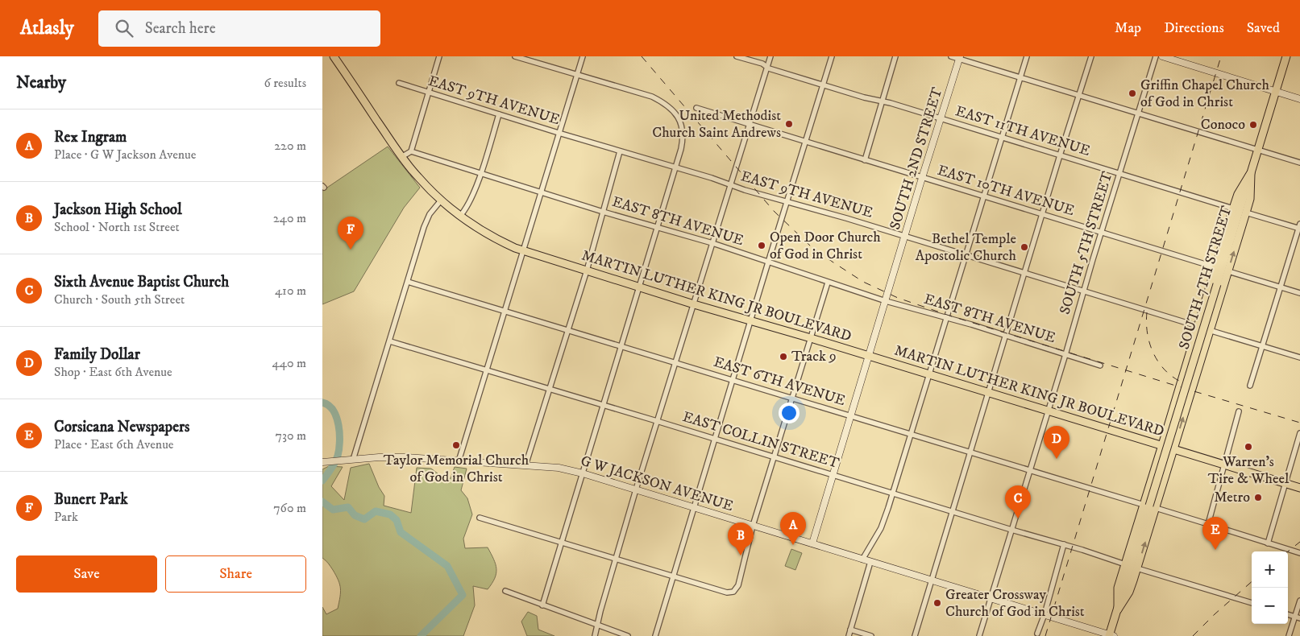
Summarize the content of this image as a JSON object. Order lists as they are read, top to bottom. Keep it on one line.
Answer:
{"streets":{"main road":["SOUTH 7TH STREET","MARTIN LUTHER KING JR BOULEVARD"],"street":["EAST 9TH AVENUE","EAST 11TH AVENUE","SOUTH 2ND STREET","EAST 10TH AVENUE","EAST 8TH AVENUE","SOUTH 5TH STREET","EAST 6TH AVENUE","EAST COLLIN STREET","G W JACKSON AVENUE"]},"crossings":[["EAST 9TH AVENUE","SOUTH 2ND STREET"],["EAST 9TH AVENUE","SOUTH 5TH STREET"],["EAST 11TH AVENUE","SOUTH 2ND STREET"],["EAST 11TH AVENUE","SOUTH 5TH STREET"],["SOUTH 2ND STREET","EAST 10TH AVENUE"],["SOUTH 2ND STREET","EAST 8TH AVENUE"],["SOUTH 2ND STREET","MARTIN LUTHER KING JR BOULEVARD"],["SOUTH 2ND STREET","EAST 6TH AVENUE"],["SOUTH 2ND STREET","EAST COLLIN STREET"],["SOUTH 2ND STREET","G W JACKSON AVENUE"],["EAST 10TH AVENUE","SOUTH 5TH STREET"],["EAST 8TH AVENUE","SOUTH 5TH STREET"],["SOUTH 5TH STREET","MARTIN LUTHER KING JR BOULEVARD"],["SOUTH 5TH STREET","EAST 6TH AVENUE"],["SOUTH 5TH STREET","EAST COLLIN STREET"],["SOUTH 5TH STREET","G W JACKSON AVENUE"],["SOUTH 7TH STREET","EAST 6TH AVENUE"]],"places":["Griffin Chapel Church of God in Christ","United Methodist Church Saint Andrews","Conoco","Open Door Church of God in Christ","Bethel Temple Apostolic Church","Track 9","Taylor Memorial Church of God in Christ","Warren's Tire & Wheel","Metro","Greater Crossway Church of God in Christ"],"page":{"header":"Atlasly","search":"Search here","nav":["Map","Directions","Saved"],"heading":["Nearby","6 results"],"list":[{"mark":"A","name":"Rex Ingram","note":"Place · G W Jackson Avenue","value":"220 m"},{"mark":"B","name":"Jackson High School","note":"School · North 1st Street","value":"240 m"},{"mark":"C","name":"Sixth Avenue Baptist Church","note":"Church · South 5th Street","value":"410 m"},{"mark":"D","name":"Family Dollar","note":"Shop · East 6th Avenue","value":"440 m"},{"mark":"E","name":"Corsicana Newspapers","note":"Place · East 6th Avenue","value":"730 m"},{"mark":"F","name":"Bunert Park","note":"Park","value":"760 m"}],"pins":["F","D","C","A","E","B"],"buttons":["Save","Share"],"map_buttons":["+","−"]}}
